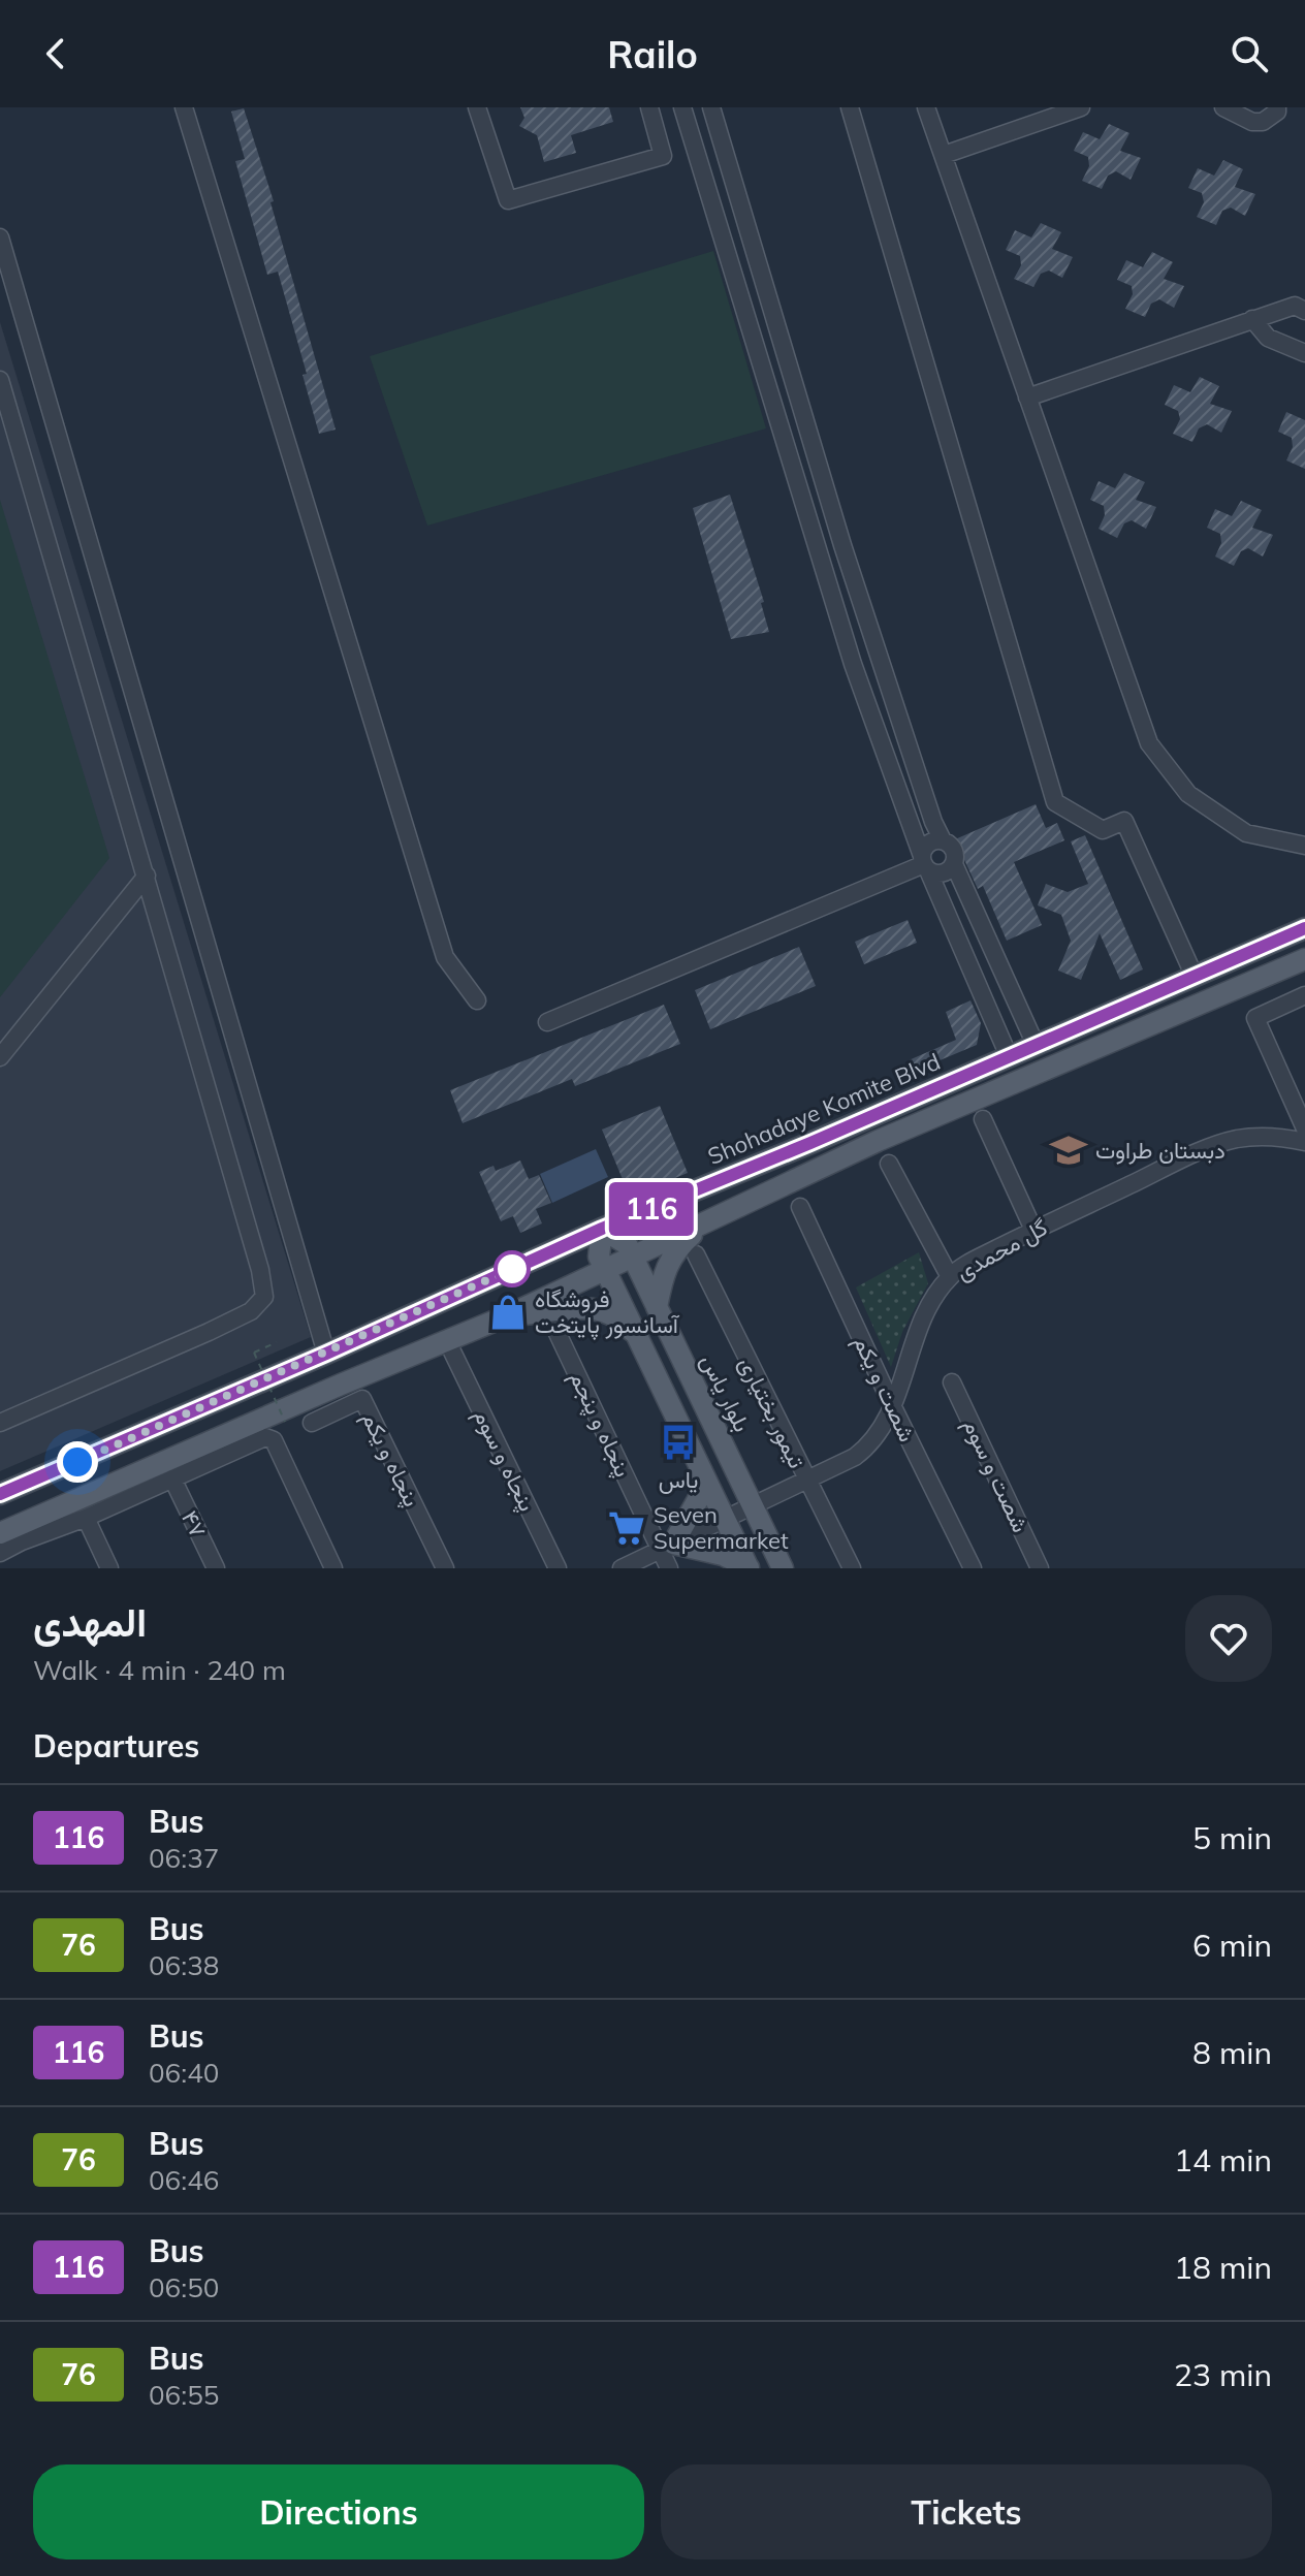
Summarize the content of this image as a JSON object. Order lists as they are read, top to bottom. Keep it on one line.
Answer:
{"streets":{"main road":["Shohadaye Komite Blvd","بلوار یاس"],"street":["گل محمدی","شصت و یکم","تیمور بختیاری","پنجاه و پنجم","پنجاه و یکم","پنجاه و سوم","شصت و سوم","۴۷"]},"crossings":[["Shohadaye Komite Blvd","بلوار یاس"],["گل محمدی","شصت و یکم"],["گل محمدی","بلوار یاس"],["گل محمدی","تیمور بختیاری"],["گل محمدی","پنجاه و پنجم"]],"places":{"school or university":["دبستان طراوت"],"shop":["فروشگاه آسانسور پایتخت"],"bus stop":["یاس"],"supermarket":["Seven Supermarket"]},"lines":["bus line 116"],"page":{"header":"Railo","on_map":"116","heading":[["المهدی","Walk · 4 min · 240 m"],"Departures"],"list":[{"mark":"116","name":"Bus","note":"06:37","value":"5 min"},{"mark":"76","name":"Bus","note":"06:38","value":"6 min"},{"mark":"116","name":"Bus","note":"06:40","value":"8 min"},{"mark":"76","name":"Bus","note":"06:46","value":"14 min"},{"mark":"116","name":"Bus","note":"06:50","value":"18 min"},{"mark":"76","name":"Bus","note":"06:55","value":"23 min"}],"buttons":["Directions","Tickets"]}}
